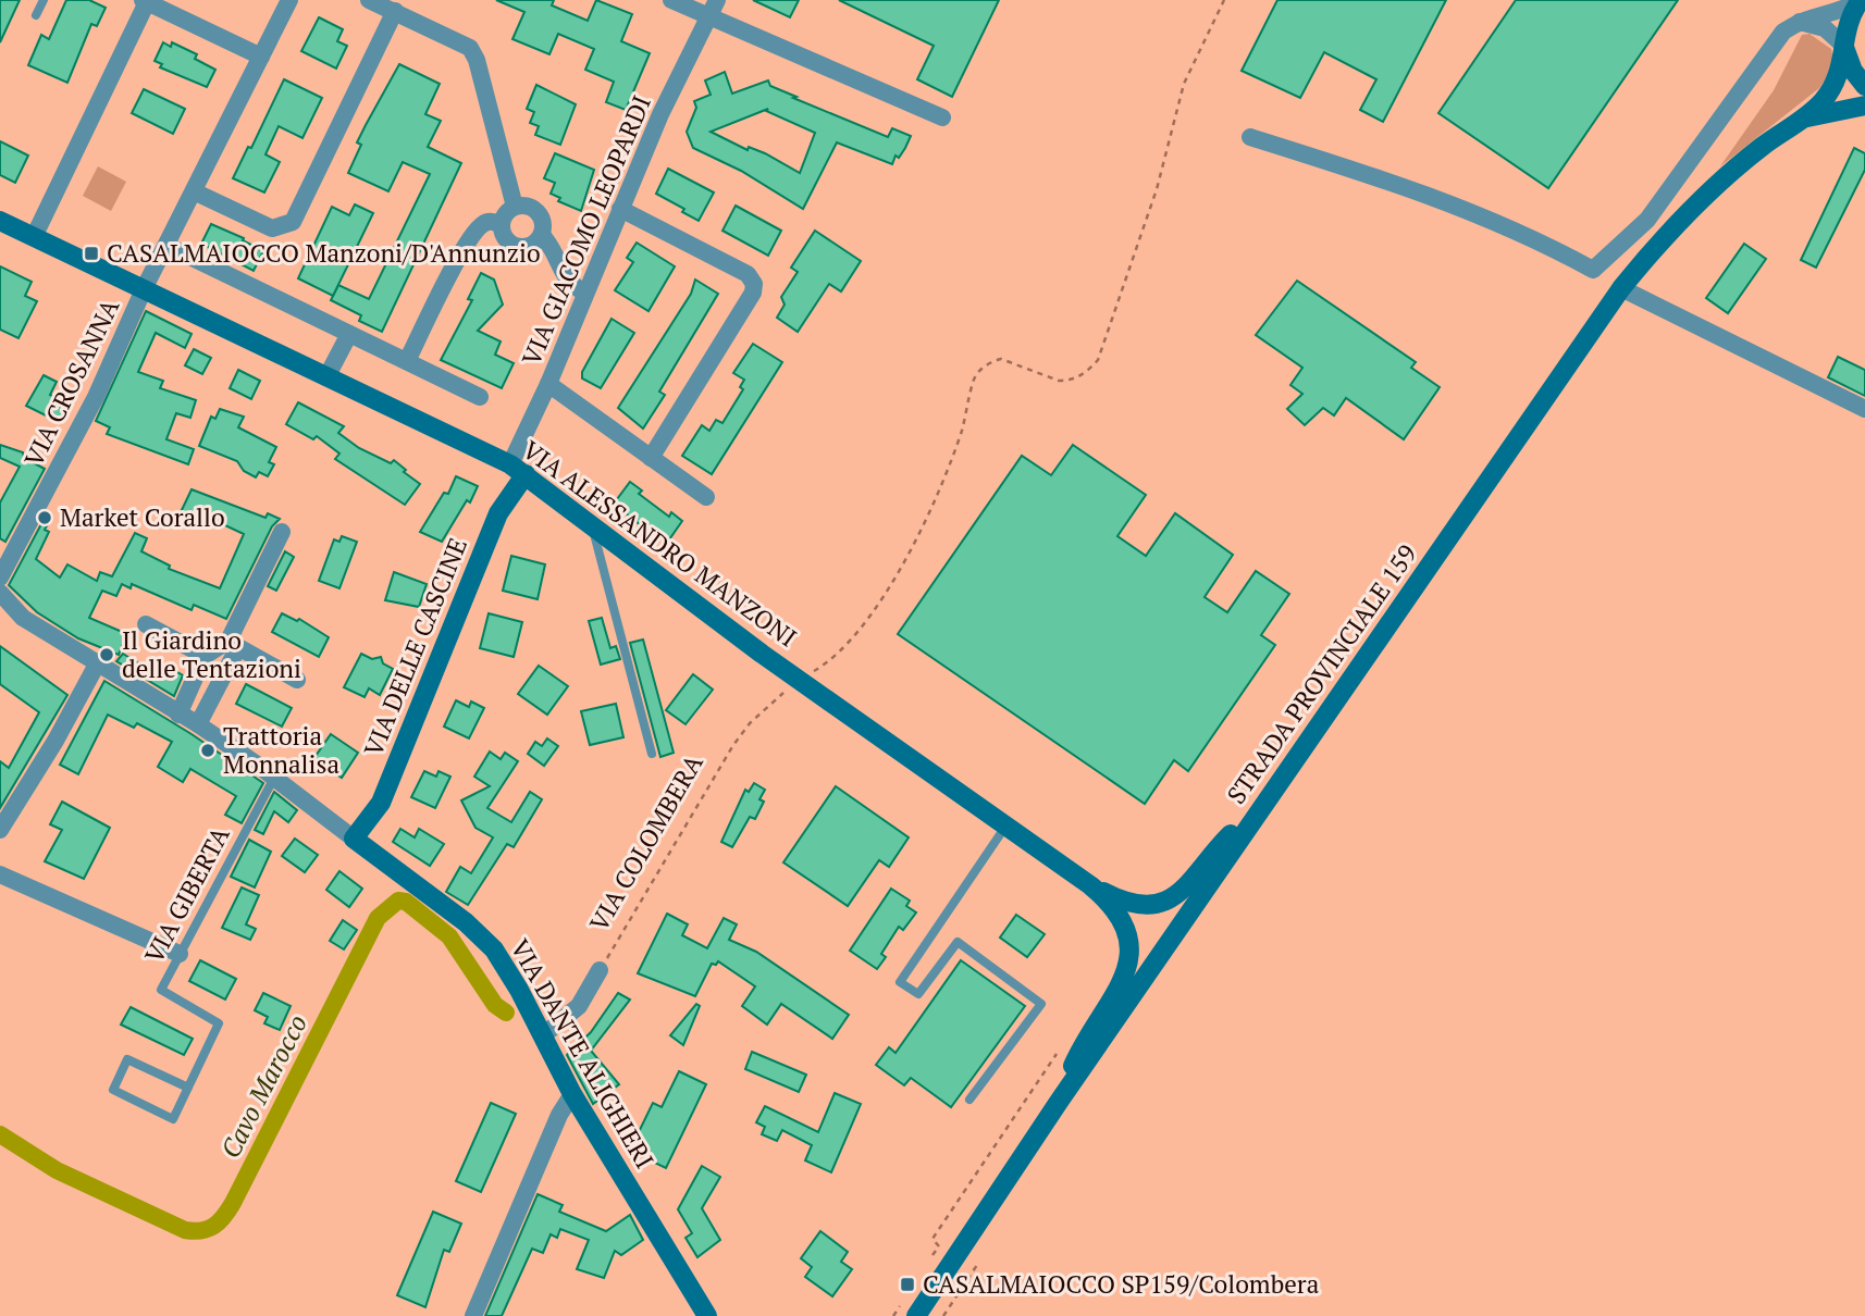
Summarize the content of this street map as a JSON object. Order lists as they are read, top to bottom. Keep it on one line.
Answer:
{"streets":{"street":["VIA GIACOMO LEOPARDI","VIA CROSANNA","VIA ALESSANDRO MANZONI","VIA DELLE CASCINE","STRADA PROVINCIALE 159","VIA COLOMBERA","VIA DANTE ALIGHIERI"],"lane":["VIA GIBERTA"]},"crossings":[["VIA GIACOMO LEOPARDI","VIA ALESSANDRO MANZONI"],["VIA GIACOMO LEOPARDI","VIA DELLE CASCINE"],["VIA CROSANNA","VIA ALESSANDRO MANZONI"],["VIA ALESSANDRO MANZONI","VIA DELLE CASCINE"],["VIA ALESSANDRO MANZONI","VIA COLOMBERA"],["VIA DELLE CASCINE","VIA DANTE ALIGHIERI"],["VIA COLOMBERA","VIA DANTE ALIGHIERI"],["VIA GIBERTA","VIA DANTE ALIGHIERI"]],"water":["Cavo Marocco"],"places":{"transit":["CASALMAIOCCO Manzoni/D'Annunzio","CASALMAIOCCO SP159/Colombera"],"other":["Market Corallo","Il Giardino delle Tentazioni","Trattoria Monnalisa"]}}
